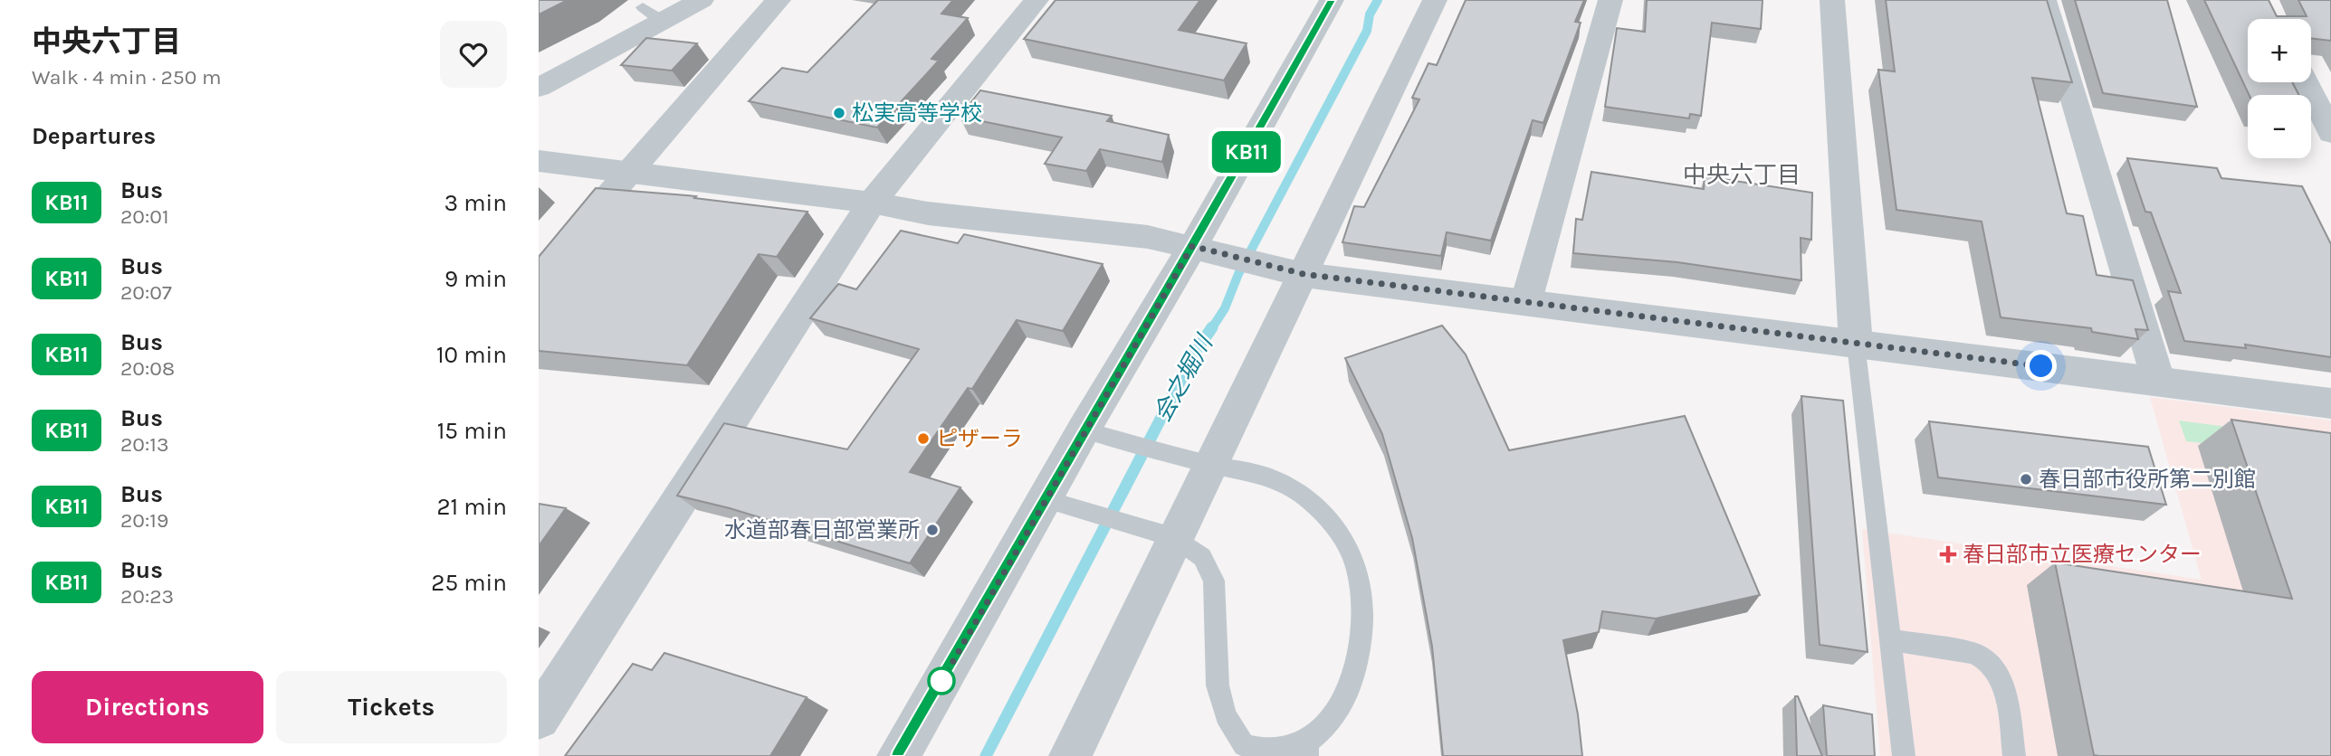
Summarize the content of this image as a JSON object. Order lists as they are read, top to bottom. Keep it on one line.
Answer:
{"districts":["中央六丁目"],"water":["会之堀川"],"places":{"other":["松実高等学校","ピザーラ","春日部市役所第二別館","水道部春日部営業所"],"health":["春日部市立医療センター"]},"lines":["bus line KB11"],"page":{"heading":[["中央六丁目","Walk · 4 min · 250 m"],"Departures"],"on_map":"KB11","map_buttons":["+","−"],"list":[{"mark":"KB11","name":"Bus","note":"20:01","value":"3 min"},{"mark":"KB11","name":"Bus","note":"20:07","value":"9 min"},{"mark":"KB11","name":"Bus","note":"20:08","value":"10 min"},{"mark":"KB11","name":"Bus","note":"20:13","value":"15 min"},{"mark":"KB11","name":"Bus","note":"20:19","value":"21 min"},{"mark":"KB11","name":"Bus","note":"20:23","value":"25 min"}],"buttons":["Directions","Tickets"]}}
